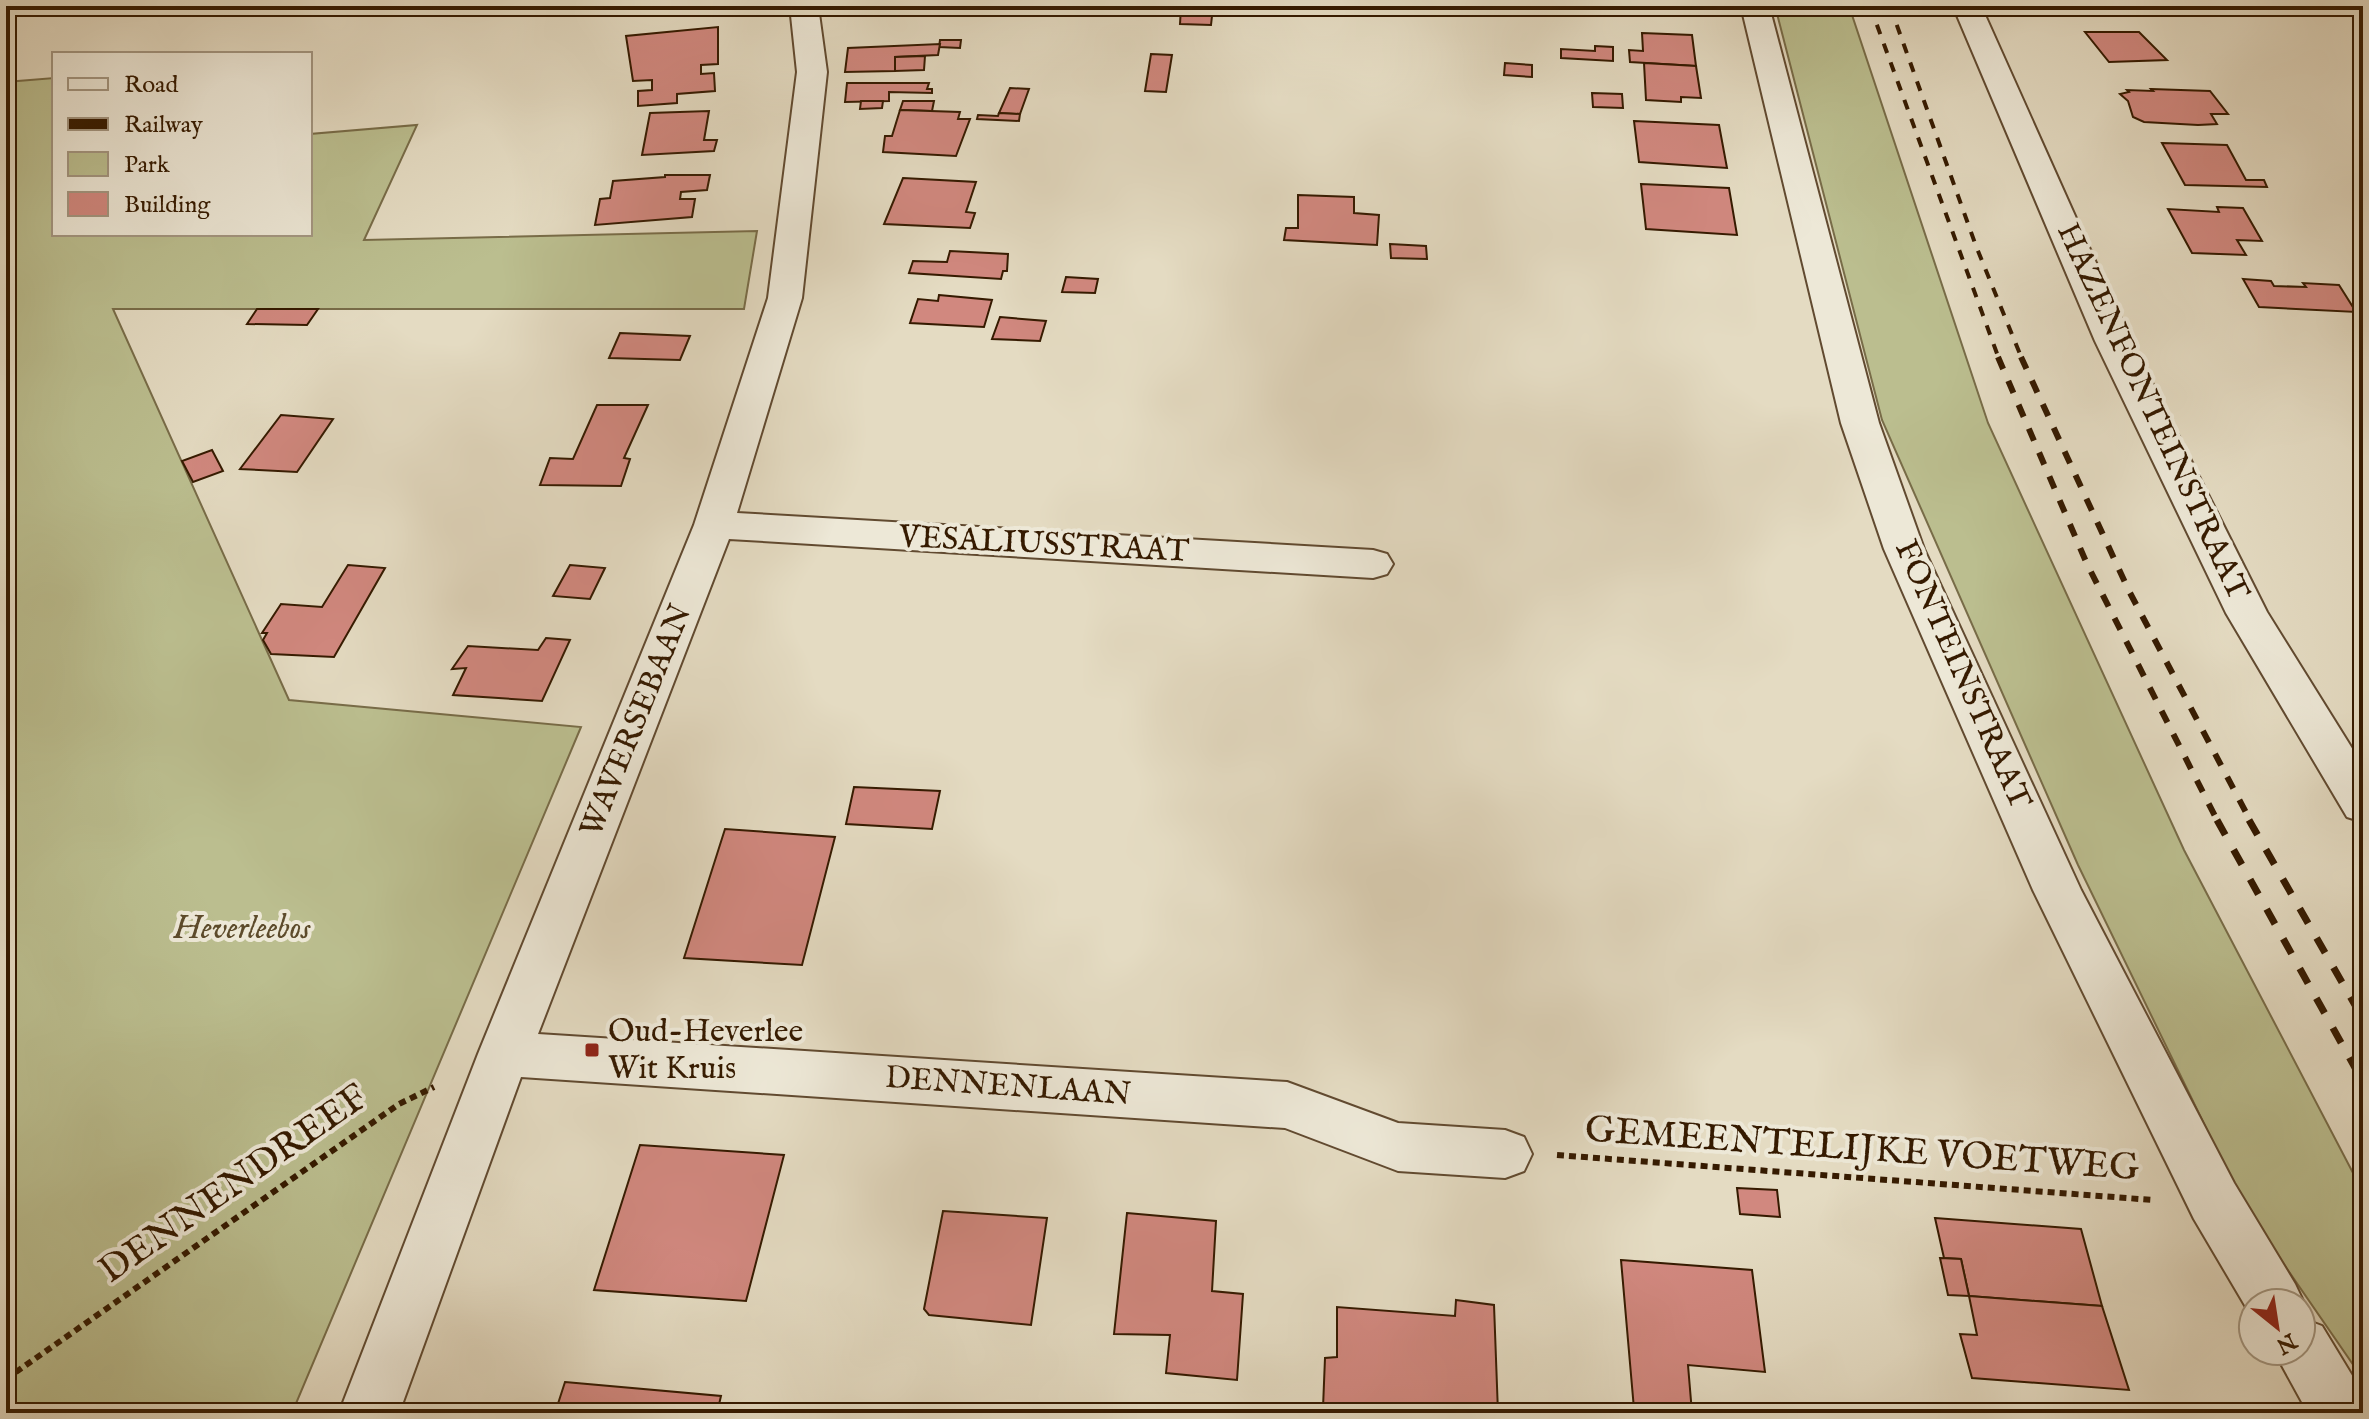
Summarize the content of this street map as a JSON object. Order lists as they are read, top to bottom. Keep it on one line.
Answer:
{"streets":{"street":["HAZENFONTEINSTRAAT","VESALIUSSTRAAT","FONTEINSTRAAT","WAVERSEBAAN","DENNENLAAN"],"path":["GEMEENTELIJKE VOETWEG","DENNENDREEF"]},"crossings":[["VESALIUSSTRAAT","WAVERSEBAAN"],["FONTEINSTRAAT","GEMEENTELIJKE VOETWEG"],["WAVERSEBAAN","DENNENLAAN"],["WAVERSEBAAN","DENNENDREEF"],["DENNENLAAN","GEMEENTELIJKE VOETWEG"],["DENNENLAAN","DENNENDREEF"]],"parks":["Heverleebos"],"places":{"transit":["Oud-Heverlee Wit Kruis"]},"legend":["Road","Railway","Park","Building"],"north":"bottom right"}
